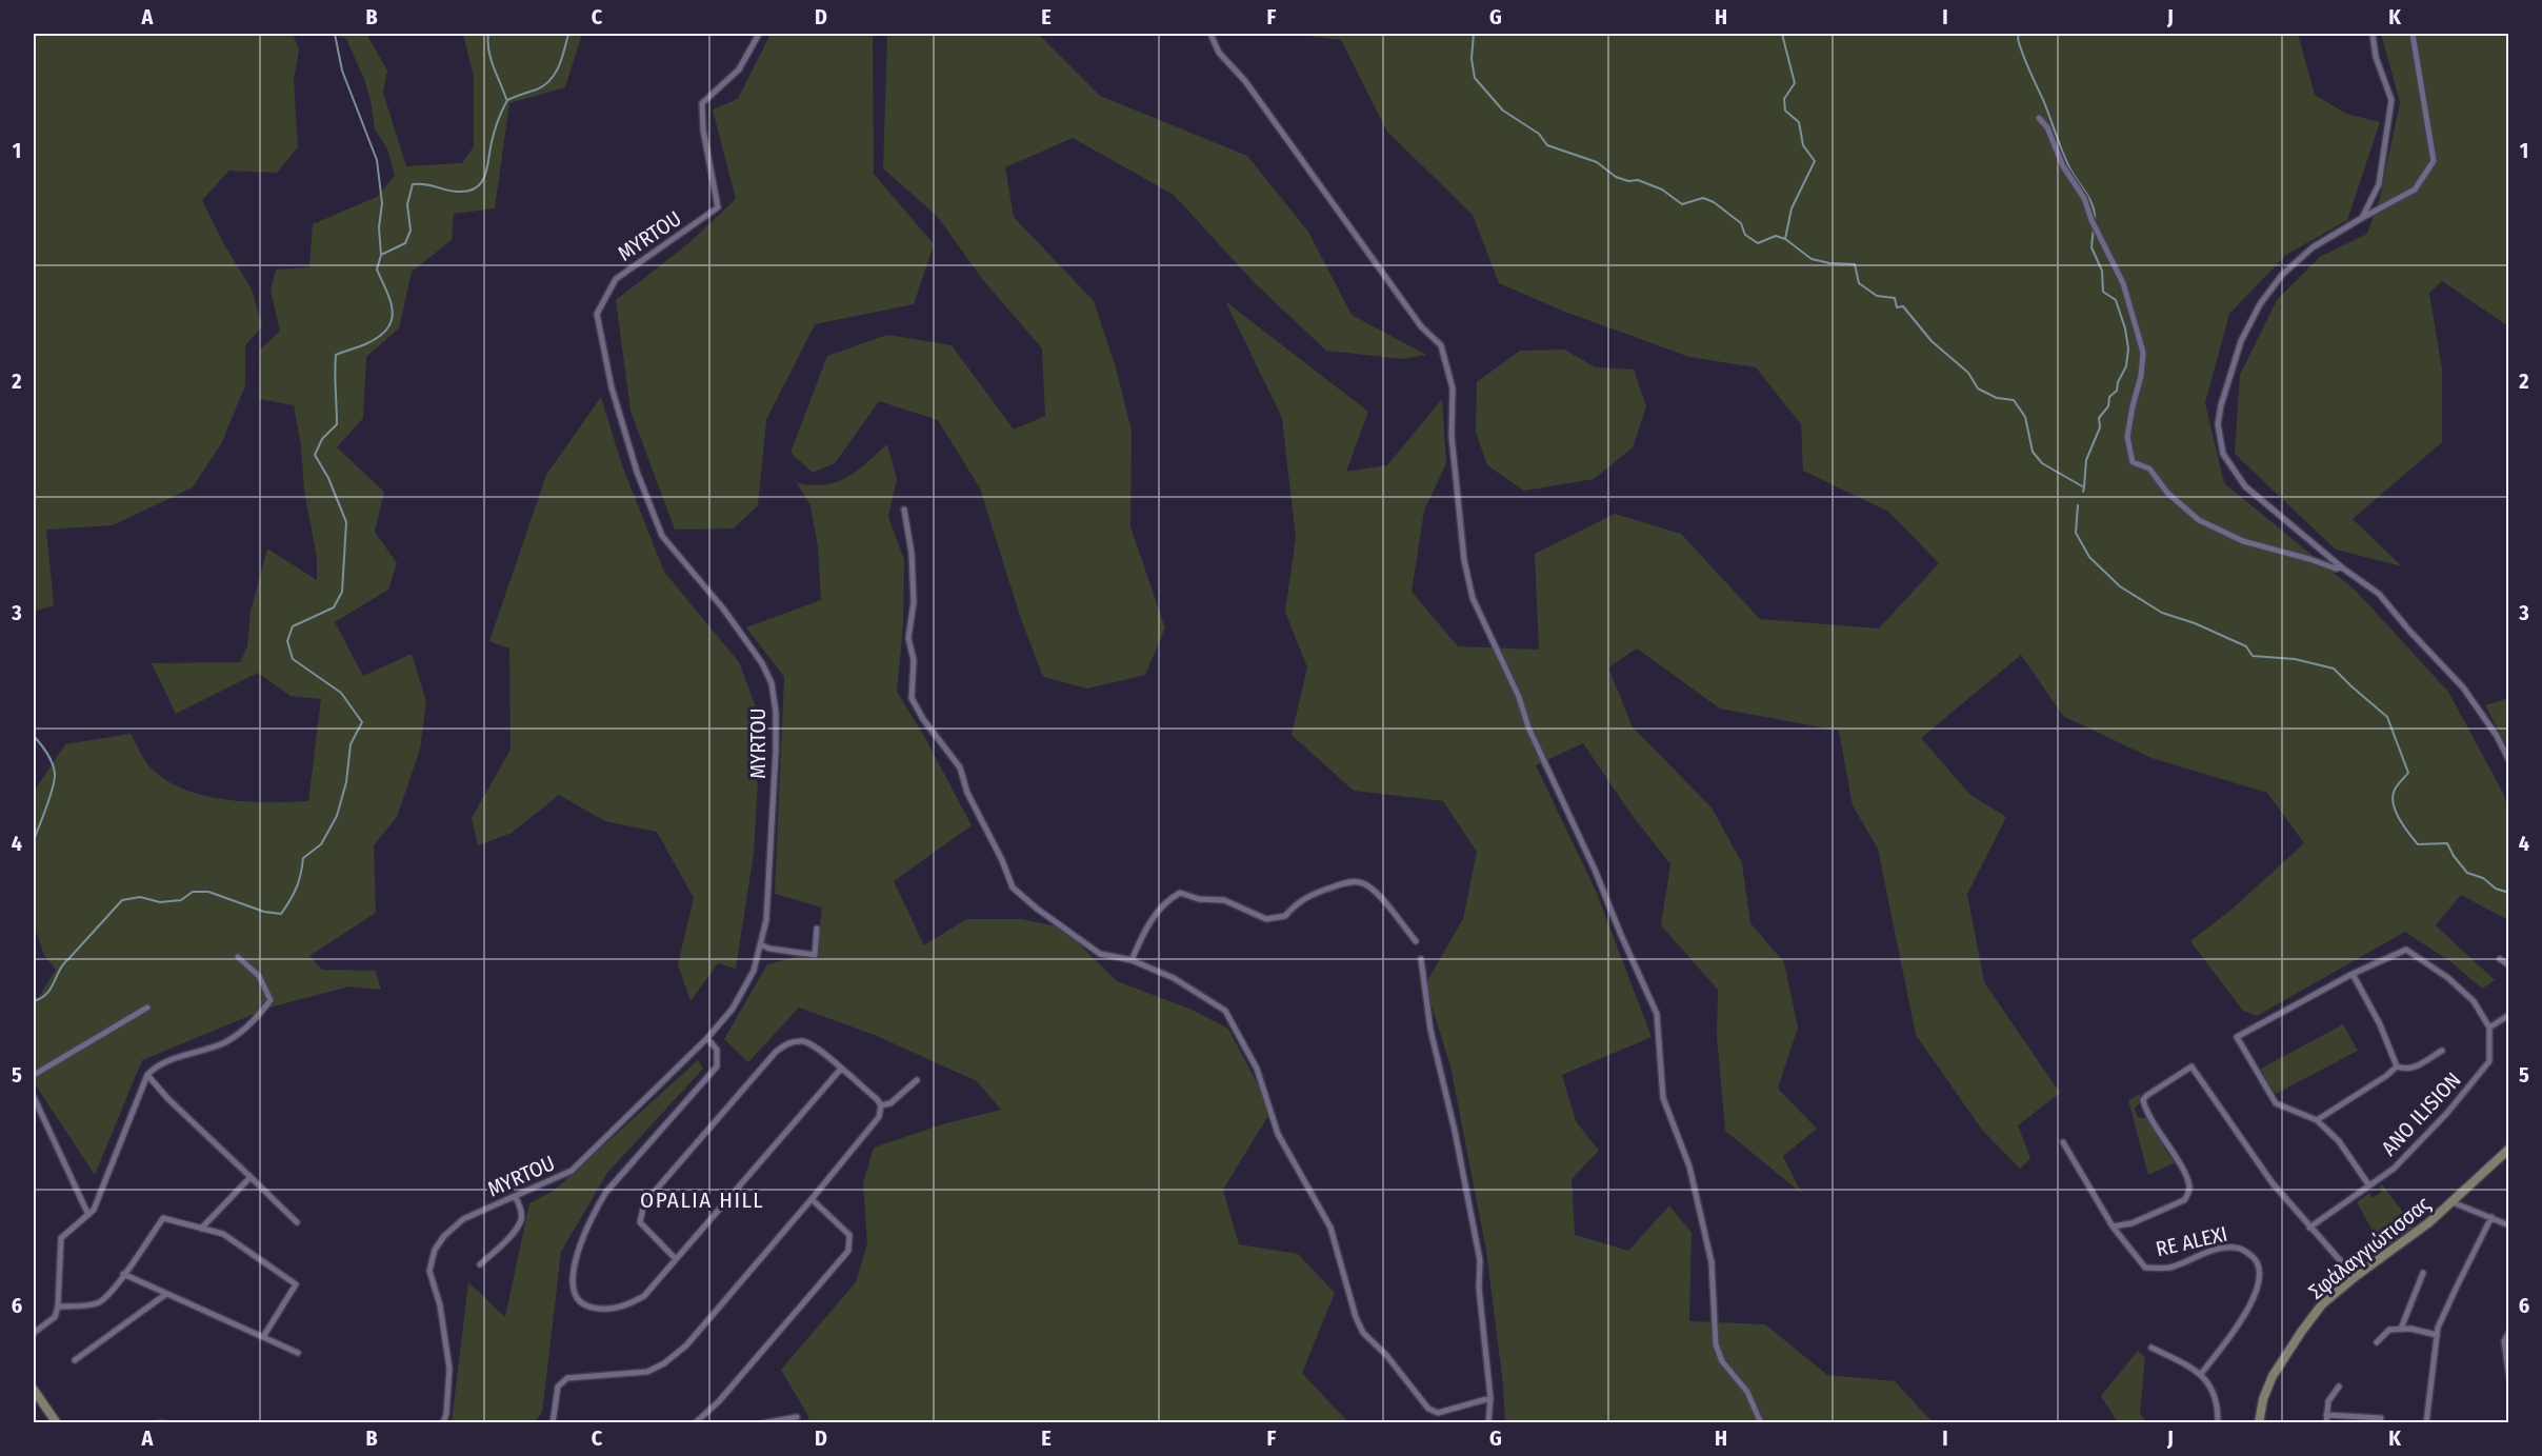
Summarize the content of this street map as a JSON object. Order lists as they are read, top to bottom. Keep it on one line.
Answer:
{"streets":{"street":["MYRTOU","ANO ILISION","RE ALEXI","Σφάλαγγιώτισσας"]},"districts":["OPALIA HILL"],"grid":{"columns":["A","B","C","D","E","F","G","H","I","J","K"],"rows":["1","2","3","4","5","6"]}}
